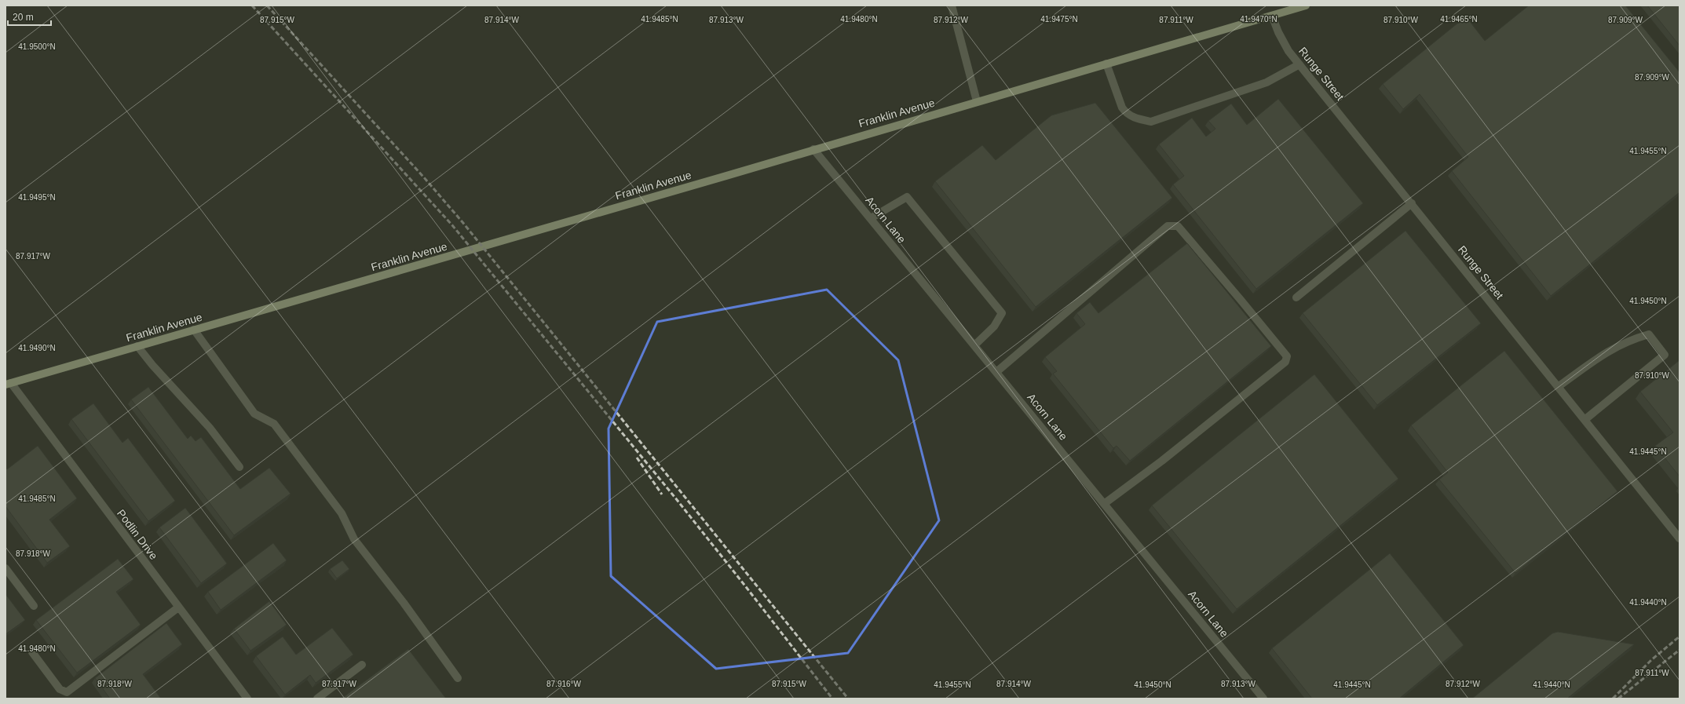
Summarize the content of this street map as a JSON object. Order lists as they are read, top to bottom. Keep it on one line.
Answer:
{"streets":{"main road":["Franklin Avenue"],"street":["Runge Street","Acorn Lane","Podlin Drive"]},"crossings":[["Runge Street","Franklin Avenue"],["Franklin Avenue","Acorn Lane"],["Franklin Avenue","Podlin Drive"]],"scale_bar":"20 m","coordinates":["41.9485°N","41.9480°N","41.9475°N","41.9470°N","41.9465°N","87.909°W","87.915°W","87.914°W","87.913°W","87.912°W","87.911°W","87.910°W","41.9500°N","41.9455°N","41.9495°N","87.917°W","41.9450°N","41.9490°N","41.9445°N","87.918°W","41.9440°N","87.916°W"]}
